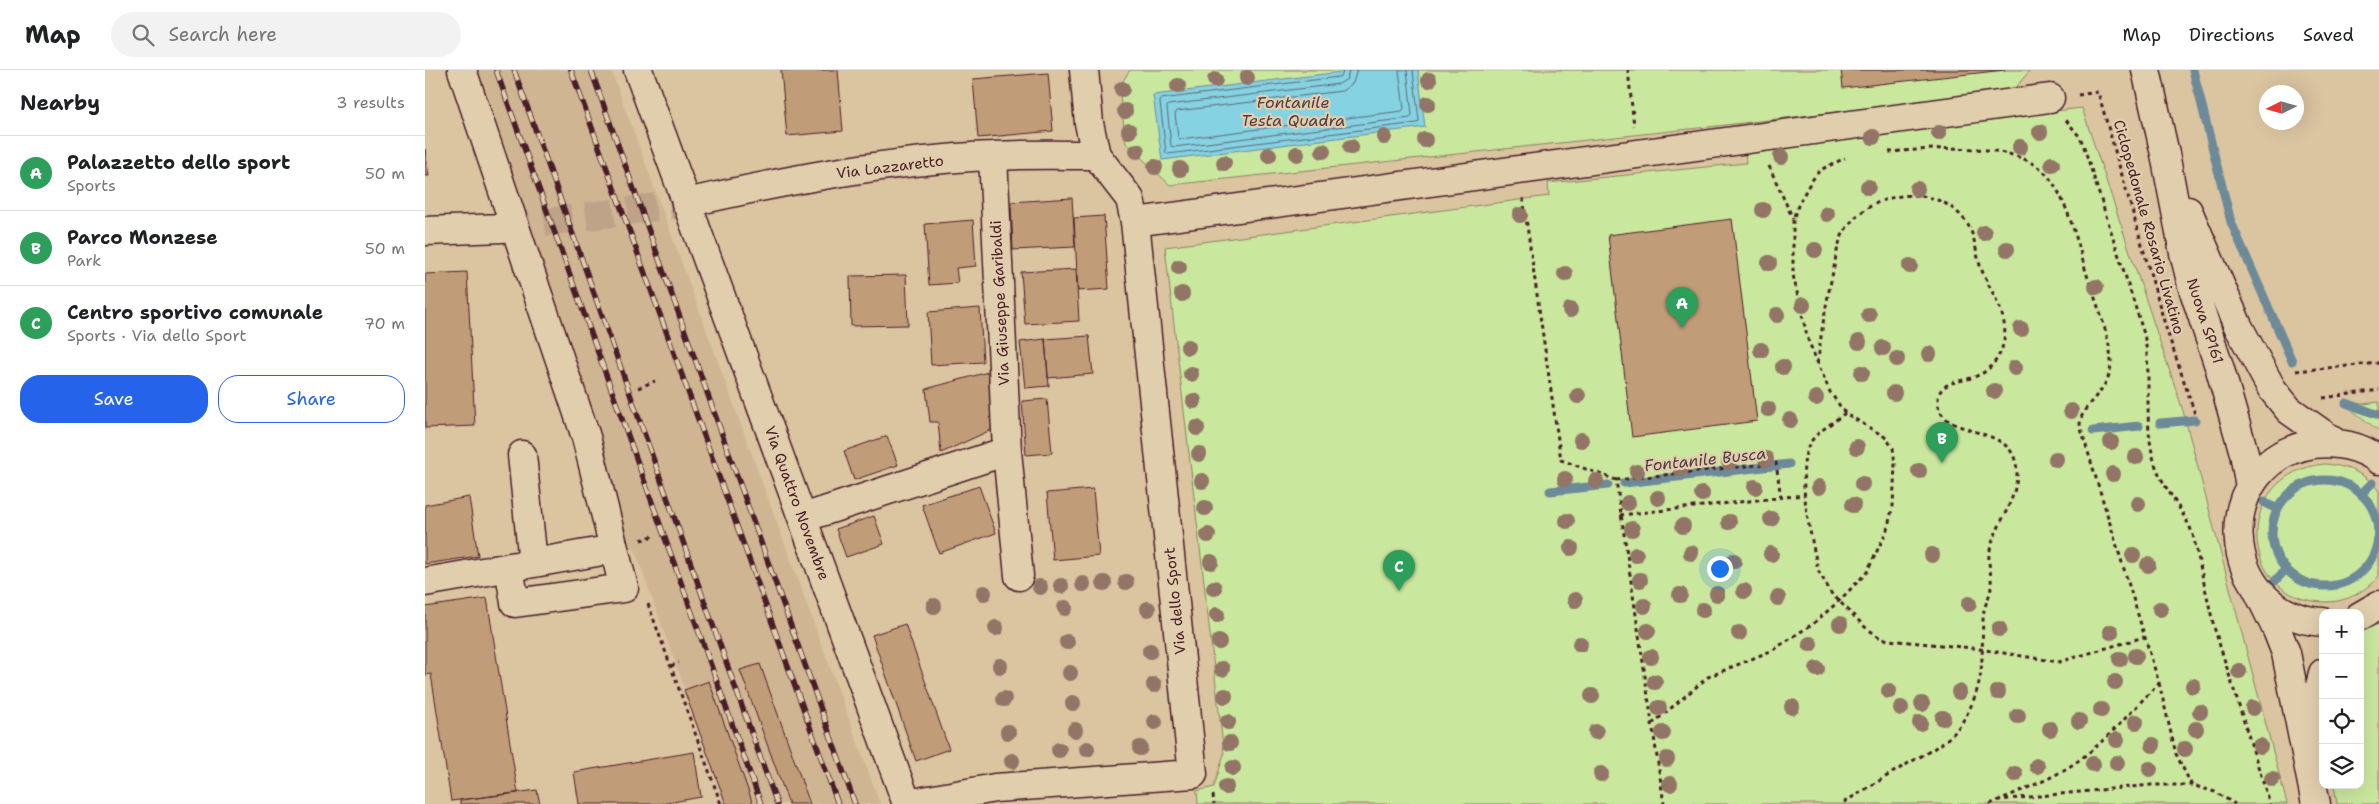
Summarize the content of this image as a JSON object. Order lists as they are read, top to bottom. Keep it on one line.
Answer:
{"streets":{"street":["Via Lazzaretto","Via Giuseppe Garibaldi","Nuova SP161","Via Quattro Novembre","Via dello Sport"],"path":["Ciclopedonale Rosario Livatino"]},"crossings":[["Via Lazzaretto","Via Giuseppe Garibaldi"],["Via Lazzaretto","Via Quattro Novembre"],["Via Lazzaretto","Via dello Sport"],["Via Quattro Novembre","Via dello Sport"]],"water":["Fontanile Testa Quadra","Fontanile Busca"],"north":"left","page":{"header":"Map","search":"Search here","nav":["Map","Directions","Saved"],"heading":["Nearby","3 results"],"list":[{"mark":"A","name":"Palazzetto dello sport","note":"Sports","value":"50 m"},{"mark":"B","name":"Parco Monzese","note":"Park","value":"50 m"},{"mark":"C","name":"Centro sportivo comunale","note":"Sports · Via dello Sport","value":"70 m"}],"pins":["A","B","C"],"buttons":["Save","Share"],"map_buttons":["+","−"]}}
